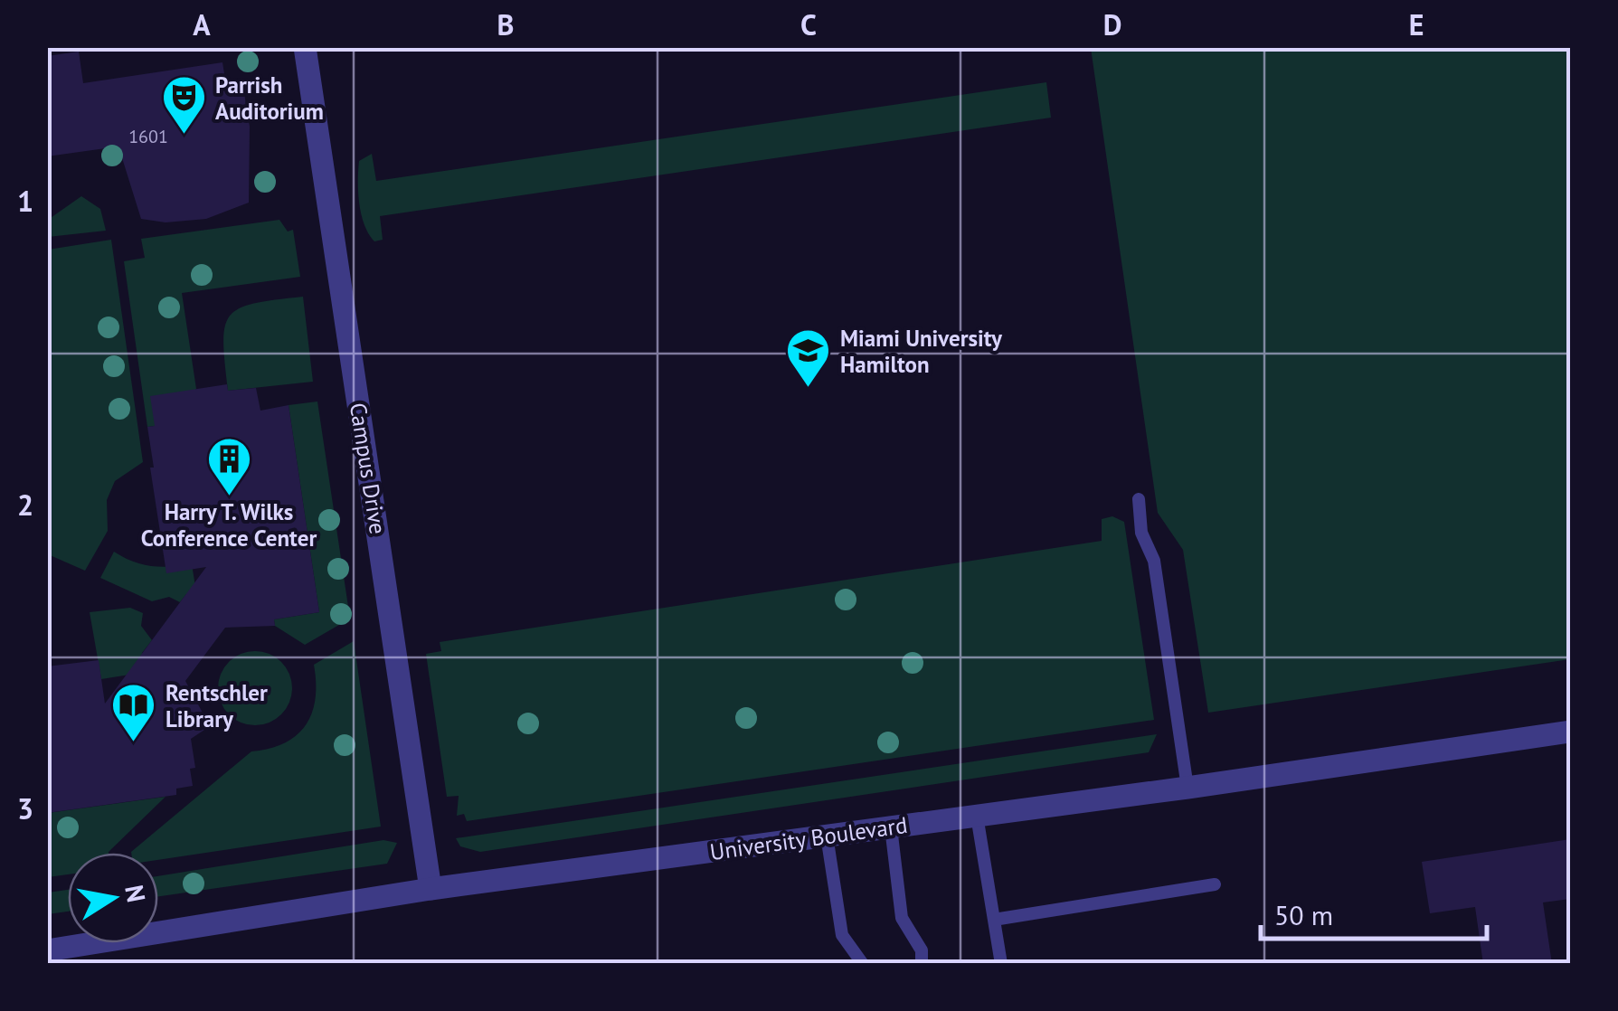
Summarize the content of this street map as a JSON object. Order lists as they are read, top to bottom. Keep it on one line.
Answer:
{"streets":{"street":["Campus Drive","University Boulevard"]},"crossings":[["Campus Drive","University Boulevard"]],"places":{"theatre":["Parrish Auditorium"],"school or university":["Miami University Hamilton"],"building":["Harry T. Wilks Conference Center"],"library":["Rentschler Library"]},"house_numbers":["1601"],"scale_bar":"50 m","north":"right","grid":{"columns":["A","B","C","D","E"],"rows":["1","2","3"]}}
